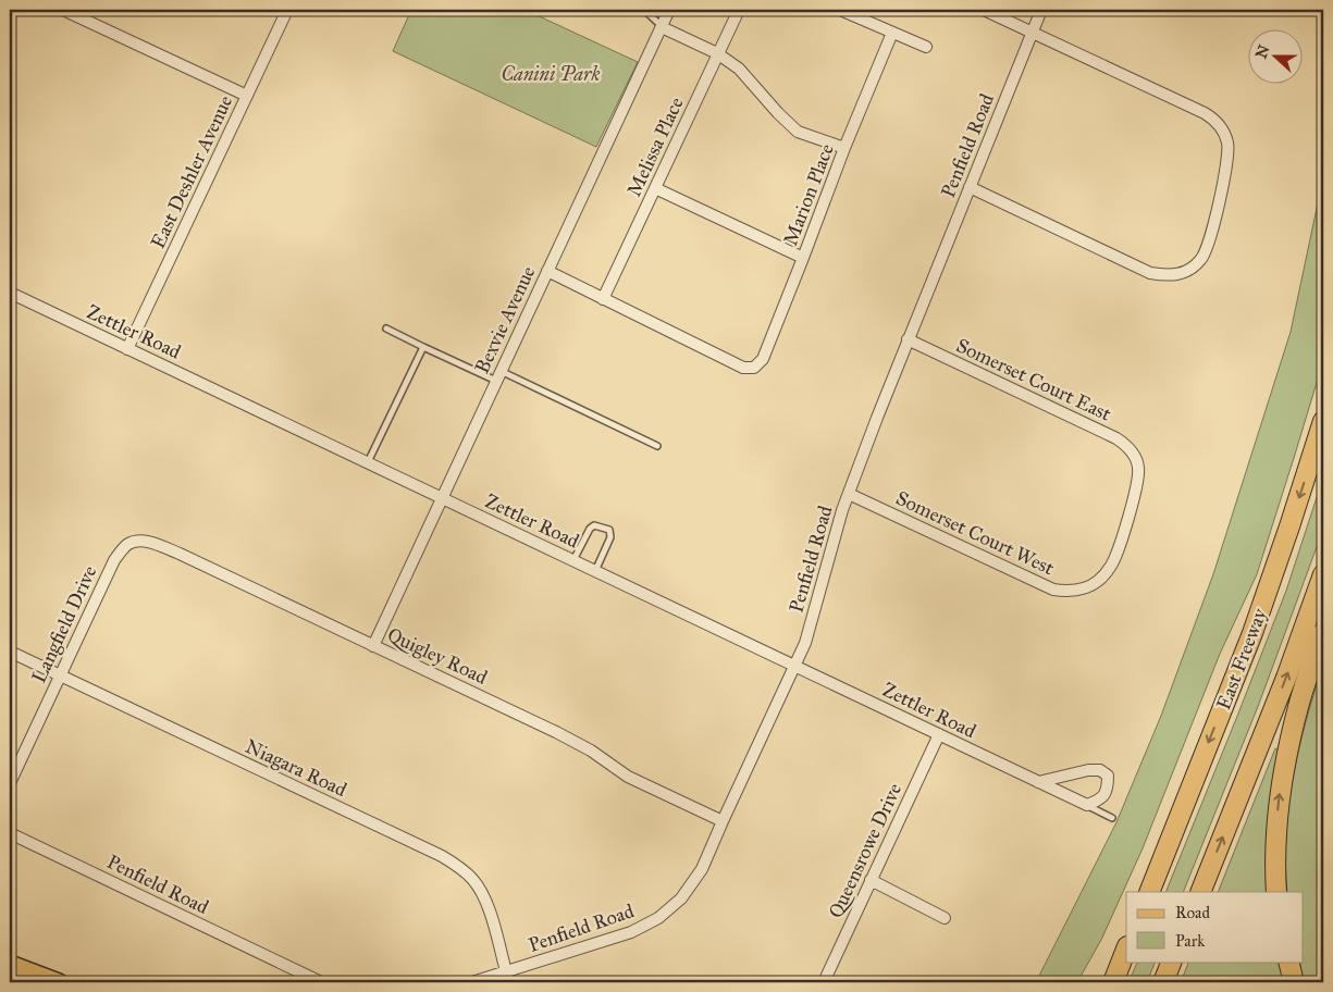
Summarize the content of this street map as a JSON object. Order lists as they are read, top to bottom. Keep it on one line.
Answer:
{"streets":{"highway":["East Freeway"],"street":["Penfield Road","Melissa Place","East Deshler Avenue","Marion Place","Bexvie Avenue","Zettler Road","Somerset Court East","Somerset Court West","Langfield Drive","Quigley Road","Niagara Road","Queensrowe Drive"]},"crossings":[["Penfield Road","Zettler Road"],["Penfield Road","Somerset Court East"],["Penfield Road","Somerset Court West"],["Penfield Road","Quigley Road"],["Penfield Road","Niagara Road"],["Melissa Place","Marion Place"],["East Deshler Avenue","Zettler Road"],["Bexvie Avenue","Zettler Road"],["Bexvie Avenue","Quigley Road"],["Zettler Road","Queensrowe Drive"],["Somerset Court East","Somerset Court West"],["Langfield Drive","Quigley Road"],["Langfield Drive","Niagara Road"]],"parks":["Canini Park"],"legend":["Road","Park"],"north":"left"}
